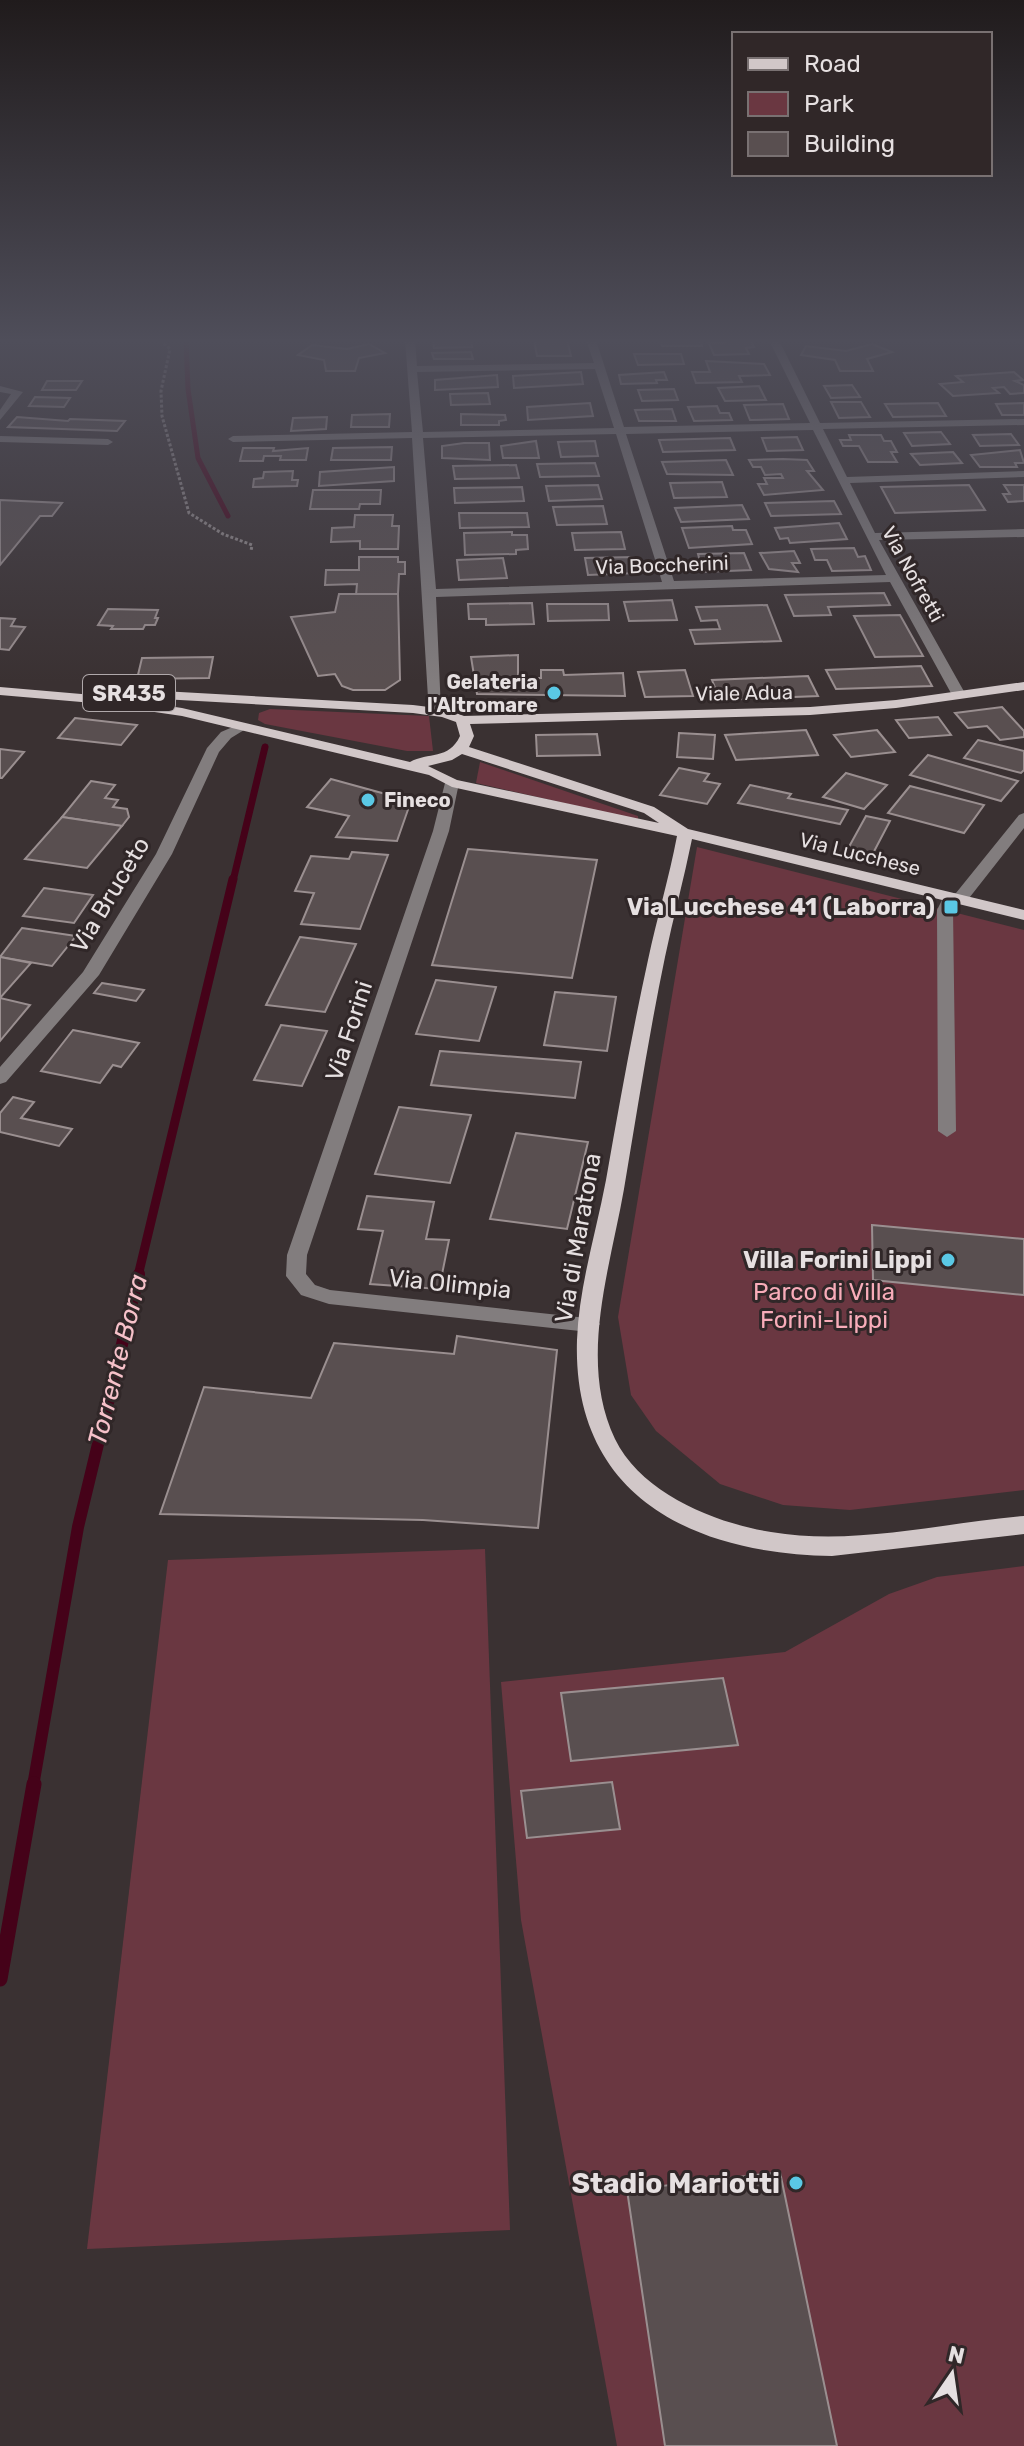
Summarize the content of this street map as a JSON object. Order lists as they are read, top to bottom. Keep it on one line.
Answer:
{"streets":{"main road":["SR435","Viale Adua","Via Lucchese","Via di Maratona"],"street":["Via Boccherini","Via Nofretti","Via Bruceto","Via Forini","Via Olimpia"]},"crossings":[["Via Boccherini","Via Nofretti"],["Via Nofretti","Viale Adua"],["SR435","Via Bruceto"],["Via Lucchese","Via di Maratona"],["Via Forini","Via Olimpia"],["Via di Maratona","Via Olimpia"]],"water":["Torrente Borra"],"parks":["Parco di Villa Forini-Lippi"],"places":{"other":["Gelateria l'Altromare","Fineco","Villa Forini Lippi","Stadio Mariotti"],"transit":["Via Lucchese 41 (Laborra)"]},"legend":["Road","Park","Building"],"north":"top"}
